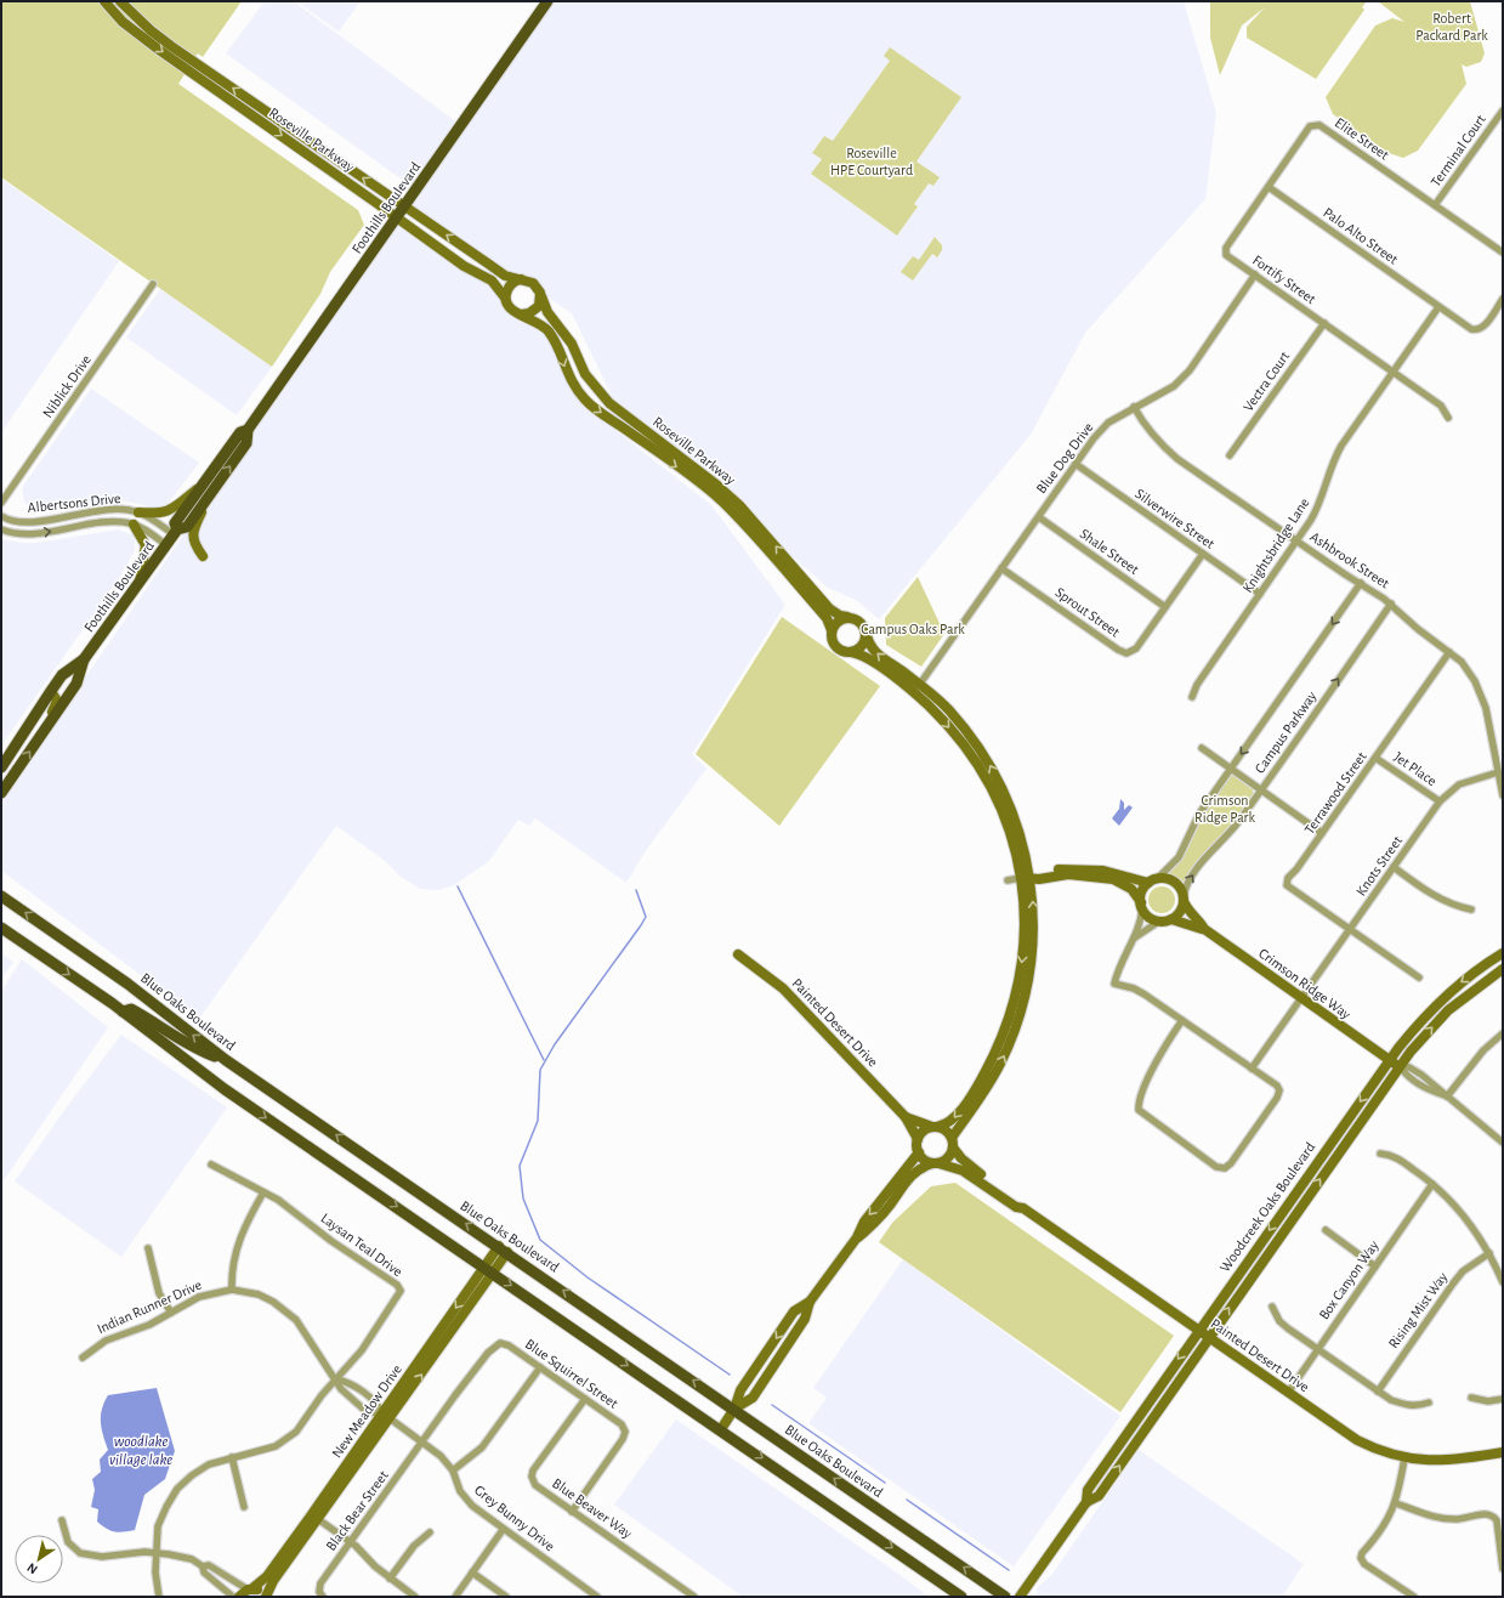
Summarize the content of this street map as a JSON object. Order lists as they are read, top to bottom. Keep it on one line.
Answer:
{"streets":{"main road":["Foothills Boulevard","Blue Oaks Boulevard"],"street":["Elite Street","Roseville Parkway","Terminal Court","Palo Alto Street","Fortify Street","Vectra Court","Niblick Drive","Blue Dog Drive","Albertsons Drive","Silverwire Street","Knightsbridge Lane","Shale Street","Ashbrook Street","Sprout Street","Campus Parkway","Jet Place","Terrawood Street","Knots Street","Crimson Ridge Way","Painted Desert Drive","Woodcreek Oaks Boulevard","Laysan Teal Drive","Box Canyon Way","Indian Runner Drive","Rising Mist Way","Blue Squirrel Street","New Meadow Drive","Blue Beaver Way","Black Bear Street","Grey Bunny Drive"]},"crossings":[["Elite Street","Terminal Court"],["Elite Street","Palo Alto Street"],["Elite Street","Fortify Street"],["Roseville Parkway","Foothills Boulevard"],["Foothills Boulevard","Albertsons Drive"],["Palo Alto Street","Fortify Street"],["Palo Alto Street","Knightsbridge Lane"],["Fortify Street","Vectra Court"],["Fortify Street","Blue Dog Drive"],["Fortify Street","Knightsbridge Lane"],["Blue Dog Drive","Silverwire Street"],["Blue Dog Drive","Shale Street"],["Blue Dog Drive","Ashbrook Street"],["Blue Dog Drive","Sprout Street"],["Silverwire Street","Knightsbridge Lane"],["Silverwire Street","Sprout Street"],["Knightsbridge Lane","Ashbrook Street"],["Shale Street","Sprout Street"],["Ashbrook Street","Campus Parkway"],["Ashbrook Street","Terrawood Street"],["Ashbrook Street","Knots Street"],["Campus Parkway","Crimson Ridge Way"],["Jet Place","Terrawood Street"],["Jet Place","Knots Street"],["Terrawood Street","Knots Street"],["Knots Street","Crimson Ridge Way"],["Crimson Ridge Way","Woodcreek Oaks Boulevard"],["Blue Oaks Boulevard","New Meadow Drive"],["Painted Desert Drive","Woodcreek Oaks Boulevard"],["Painted Desert Drive","Box Canyon Way"],["Laysan Teal Drive","Indian Runner Drive"],["Indian Runner Drive","New Meadow Drive"],["Indian Runner Drive","Grey Bunny Drive"],["Blue Squirrel Street","Blue Beaver Way"],["Blue Squirrel Street","Black Bear Street"],["Blue Squirrel Street","Grey Bunny Drive"],["New Meadow Drive","Grey Bunny Drive"],["Black Bear Street","Grey Bunny Drive"]],"water":["woodlake village lake"],"parks":["Robert Packard Park","Roseville HPE Courtyard","Campus Oaks Park","Crimson Ridge Park"],"north":"bottom left"}
